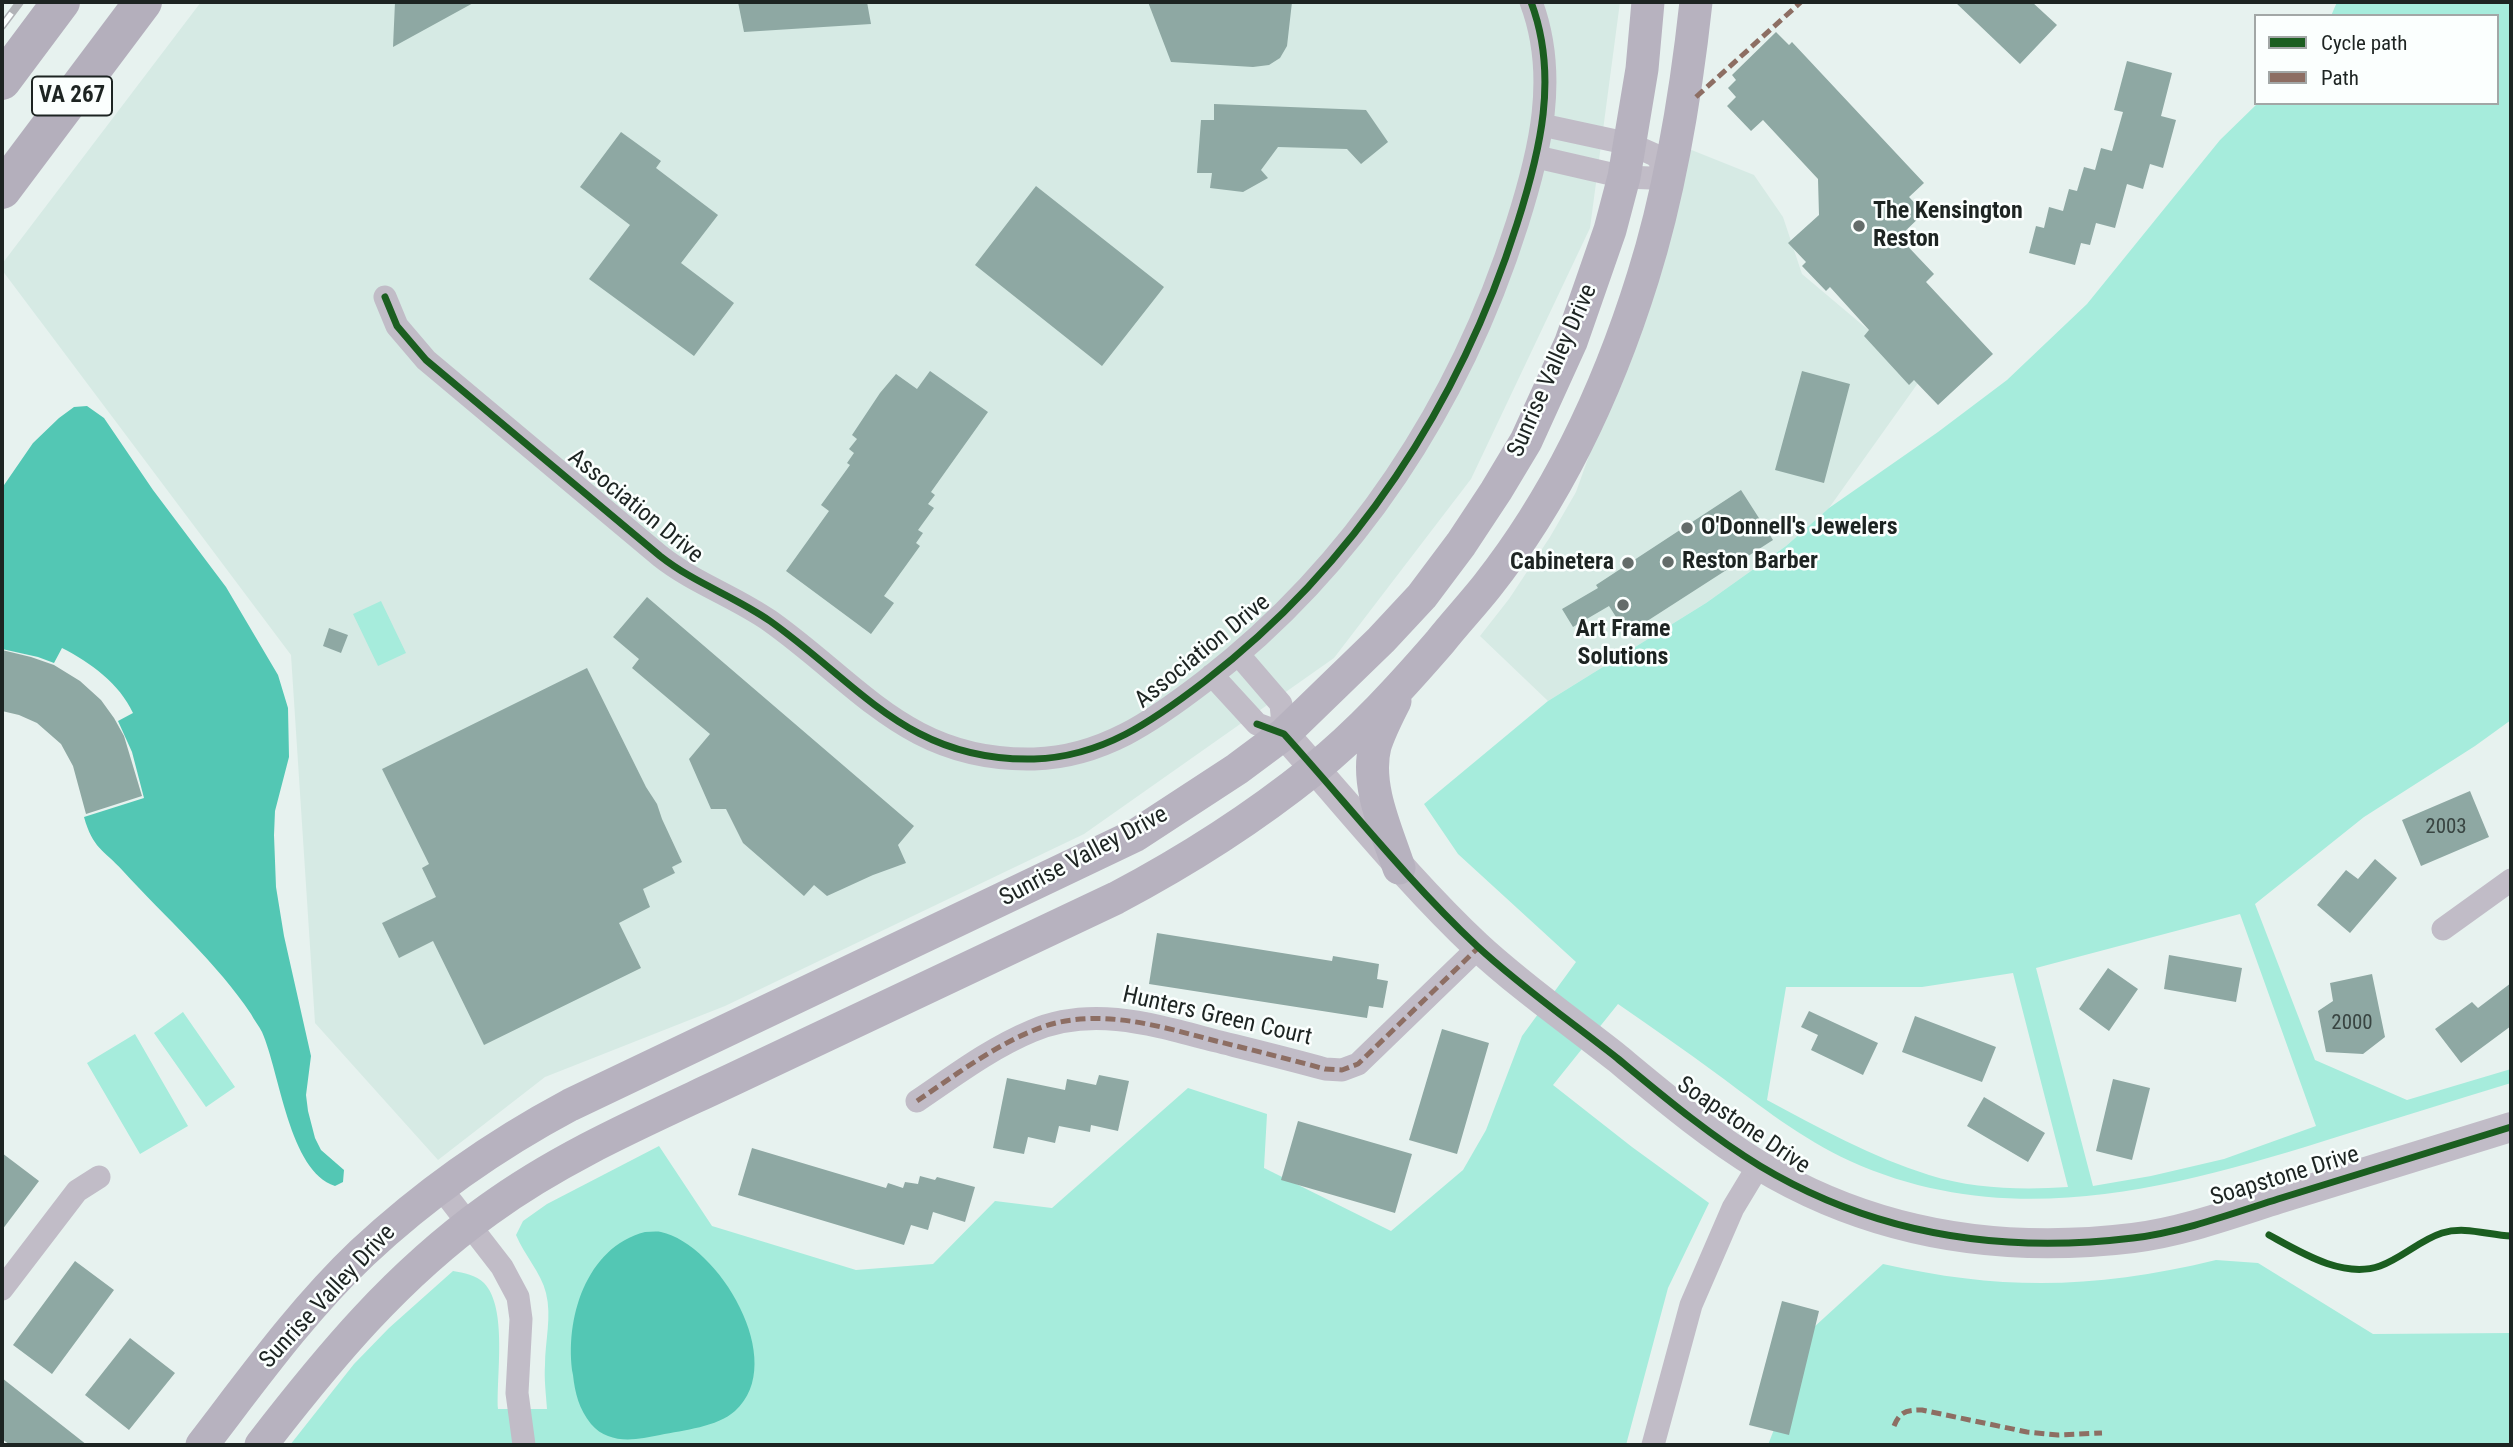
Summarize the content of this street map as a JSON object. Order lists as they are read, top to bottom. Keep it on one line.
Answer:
{"streets":{"highway":["VA 267"],"main road":["Sunrise Valley Drive"],"street":["Association Drive","Hunters Green Court","Soapstone Drive"]},"crossings":[["Sunrise Valley Drive","Association Drive"],["Sunrise Valley Drive","Soapstone Drive"],["Association Drive","Soapstone Drive"],["Hunters Green Court","Soapstone Drive"]],"places":["The Kensington Reston","O'Donnell's Jewelers","Reston Barber","Cabinetera","Art Frame Solutions"],"house_numbers":["2003","2000"],"legend":["Cycle path","Path"]}
